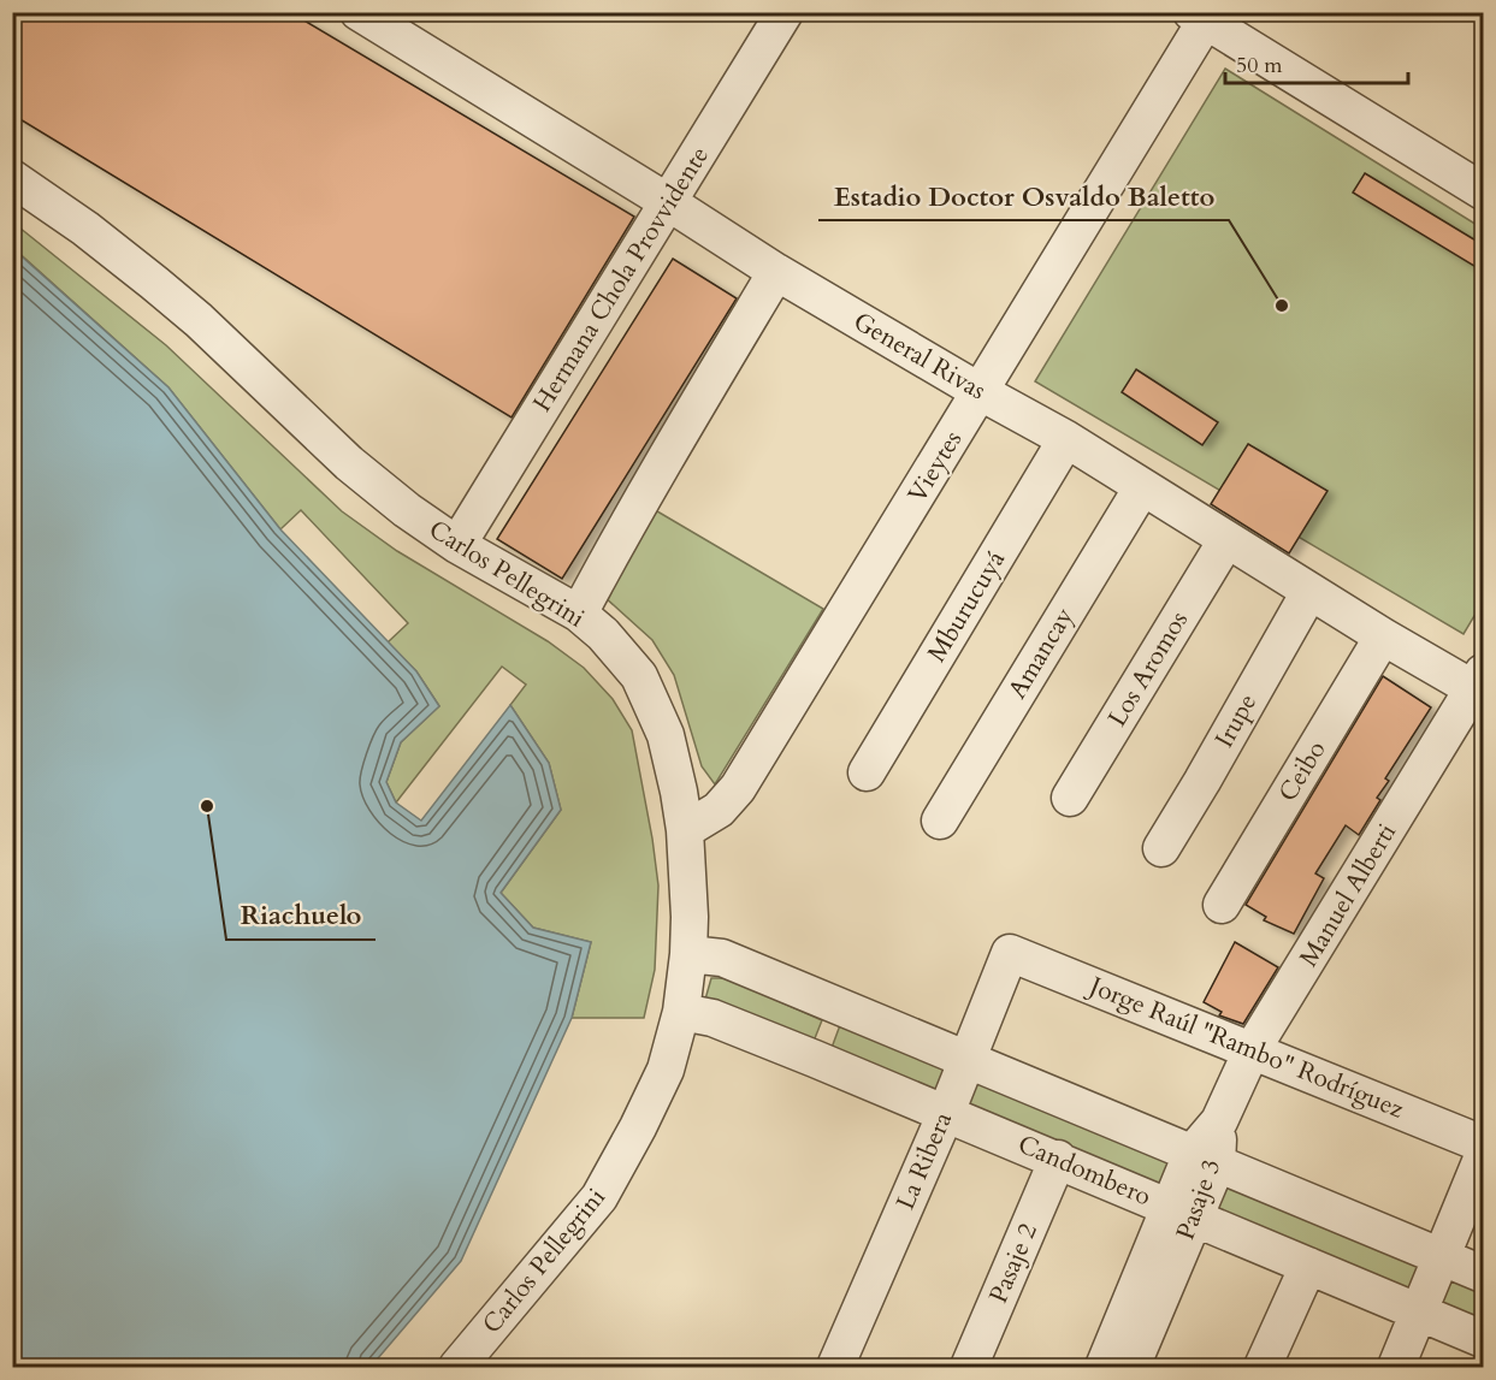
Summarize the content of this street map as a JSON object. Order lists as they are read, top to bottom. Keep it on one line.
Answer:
{"streets":{"street":["Hermana Chola Provvidente","General Rivas","Vieytes","Carlos Pellegrini","Mburucuyá","Amancay","Los Aromos","Irupe","Ceibo","Manuel Alberti","Jorge Raúl \"Rambo\" Rodríguez","La Ribera","Candombero","Pasaje 3","Pasaje 2"]},"crossings":[["Hermana Chola Provvidente","General Rivas"],["Hermana Chola Provvidente","Carlos Pellegrini"],["General Rivas","Vieytes"],["General Rivas","Mburucuyá"],["General Rivas","Amancay"],["General Rivas","Los Aromos"],["General Rivas","Irupe"],["General Rivas","Ceibo"],["General Rivas","Manuel Alberti"],["Vieytes","Carlos Pellegrini"],["Carlos Pellegrini","Candombero"],["Manuel Alberti","Jorge Raúl \"Rambo\" Rodríguez"],["Manuel Alberti","Pasaje 3"],["Jorge Raúl \"Rambo\" Rodríguez","La Ribera"],["La Ribera","Candombero"],["Candombero","Pasaje 3"],["Candombero","Pasaje 2"]],"places":["Estadio Doctor Osvaldo Baletto","Riachuelo"],"scale_bar":"50 m"}
